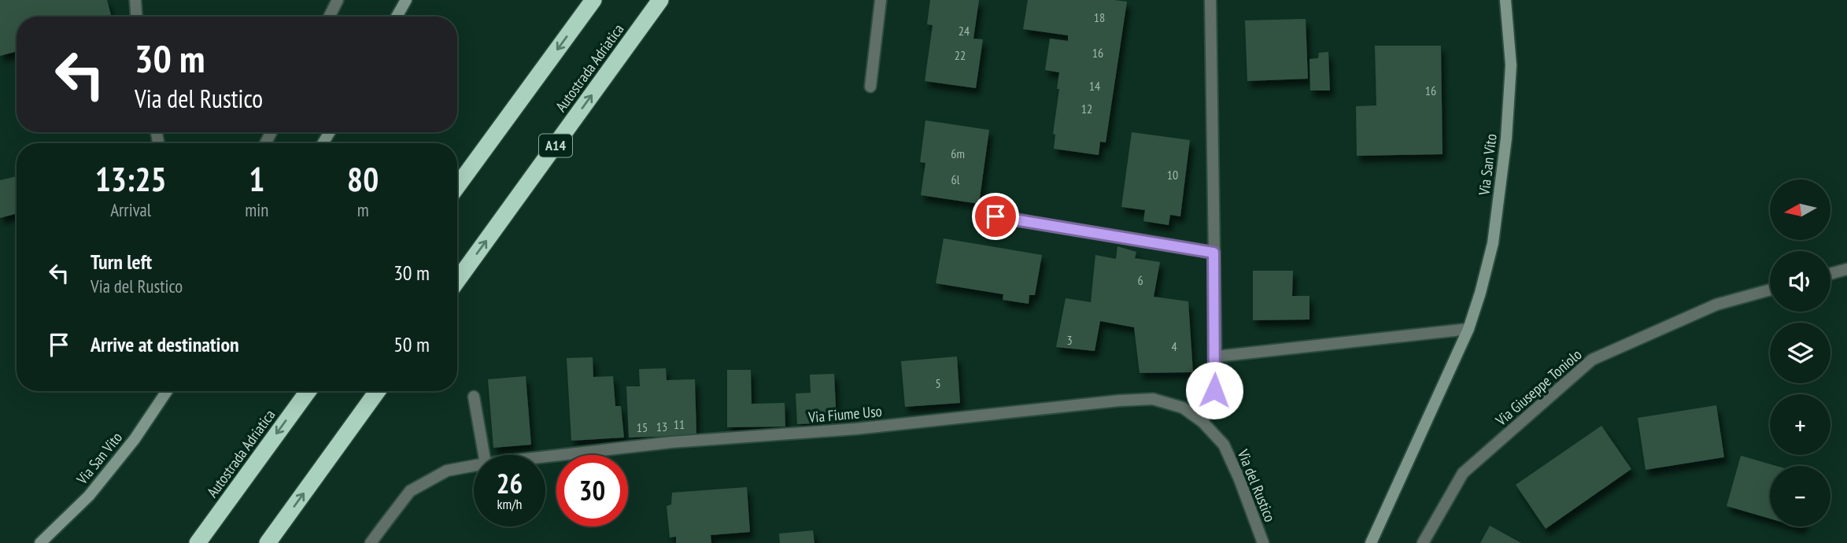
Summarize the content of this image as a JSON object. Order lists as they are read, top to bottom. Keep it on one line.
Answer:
{"streets":{"highway":["Autostrada Adriatica","A14"],"street":["Via San Vito","Via Giuseppe Toniolo","Via Fiume Uso","Via del Rustico"]},"crossings":[["Via Fiume Uso","Via del Rustico"]],"house_numbers":["18","24","16","22","14","16","12","6m","10","6l","6","3","4","5","11","13","15"],"north":"left","page":{"turn":["30 m","Via del Rustico"],"eta":["13:25","Arrival","1","min","80","m"],"map_buttons":["+","−"],"list":[{"name":"Turn left","note":"Via del Rustico","value":"30 m"},{"name":"Arrive at destination","value":"50 m"}],"speed":"26 km/h","limit":"30"}}
